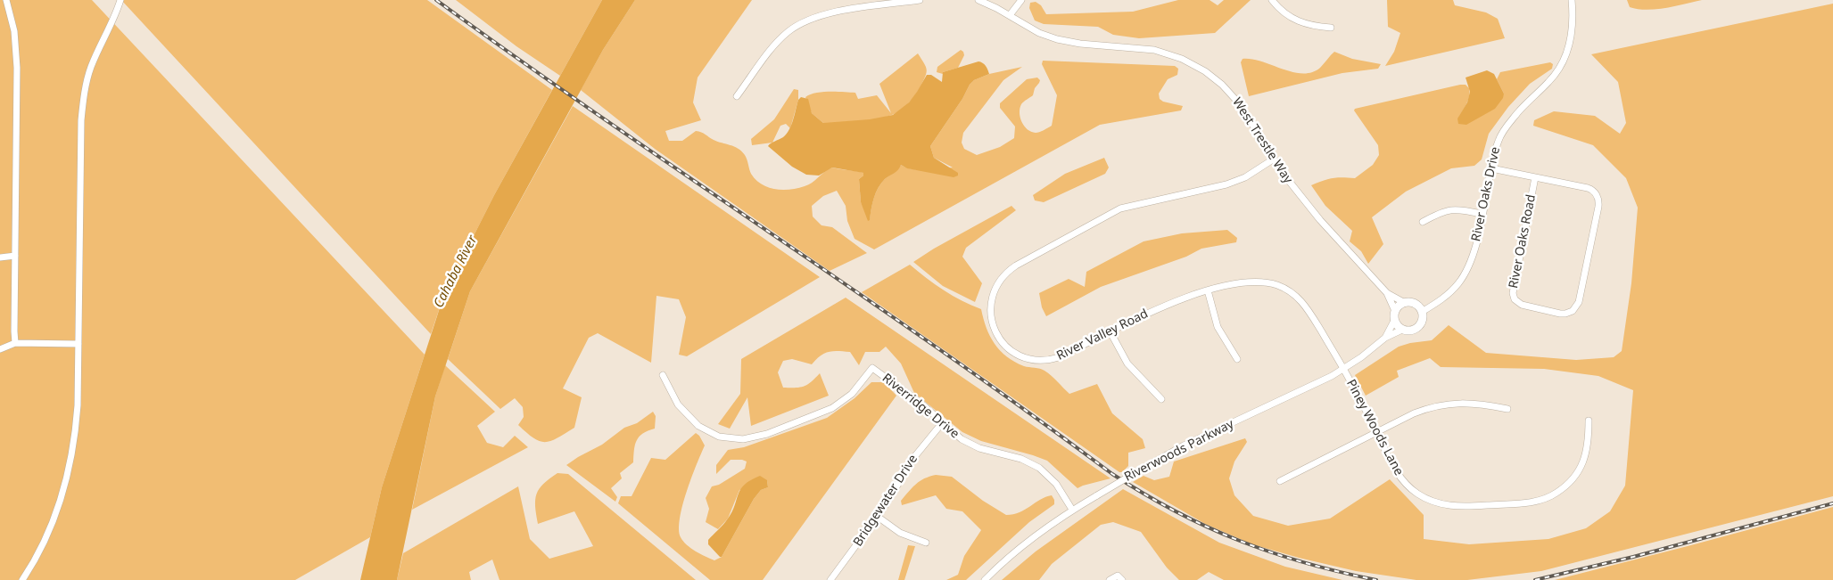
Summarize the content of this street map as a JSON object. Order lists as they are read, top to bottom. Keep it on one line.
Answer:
{"streets":{"street":["West Trestle Way","River Oaks Drive","River Oaks Road","River Valley Road","Riverridge Drive","Piney Woods Lane","Riverwoods Parkway","Bridgewater Drive"]},"crossings":[["West Trestle Way","River Oaks Drive"],["West Trestle Way","River Valley Road"],["West Trestle Way","Riverwoods Parkway"],["River Oaks Drive","River Oaks Road"],["River Oaks Drive","Riverwoods Parkway"],["River Valley Road","Piney Woods Lane"],["River Valley Road","Riverwoods Parkway"],["Riverridge Drive","Riverwoods Parkway"],["Riverridge Drive","Bridgewater Drive"],["Piney Woods Lane","Riverwoods Parkway"]],"water":["Cahaba River"]}
